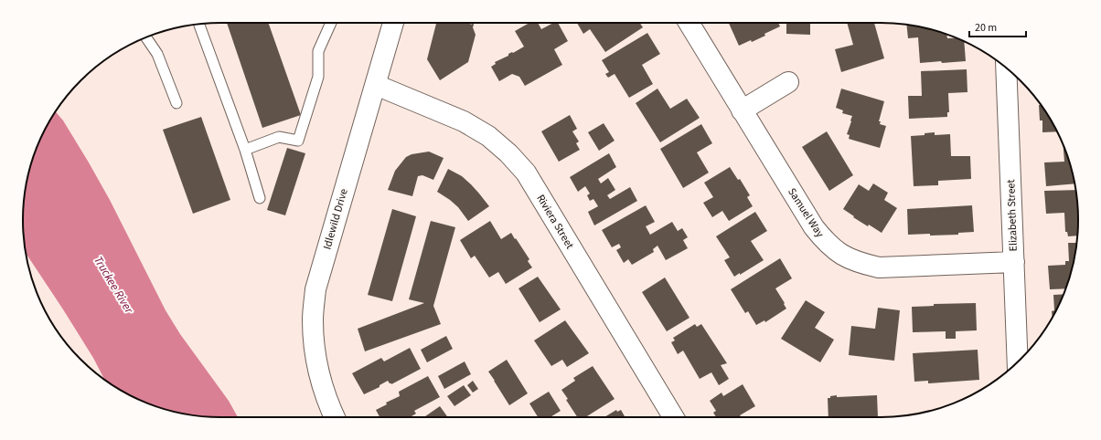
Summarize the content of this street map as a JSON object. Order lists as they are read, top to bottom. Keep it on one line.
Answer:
{"streets":{"street":["Samuel Way","Elizabeth Street","Idlewild Drive","Riviera Street"]},"crossings":[["Samuel Way","Elizabeth Street"],["Idlewild Drive","Riviera Street"]],"water":["Truckee River"],"scale_bar":"20 m"}
